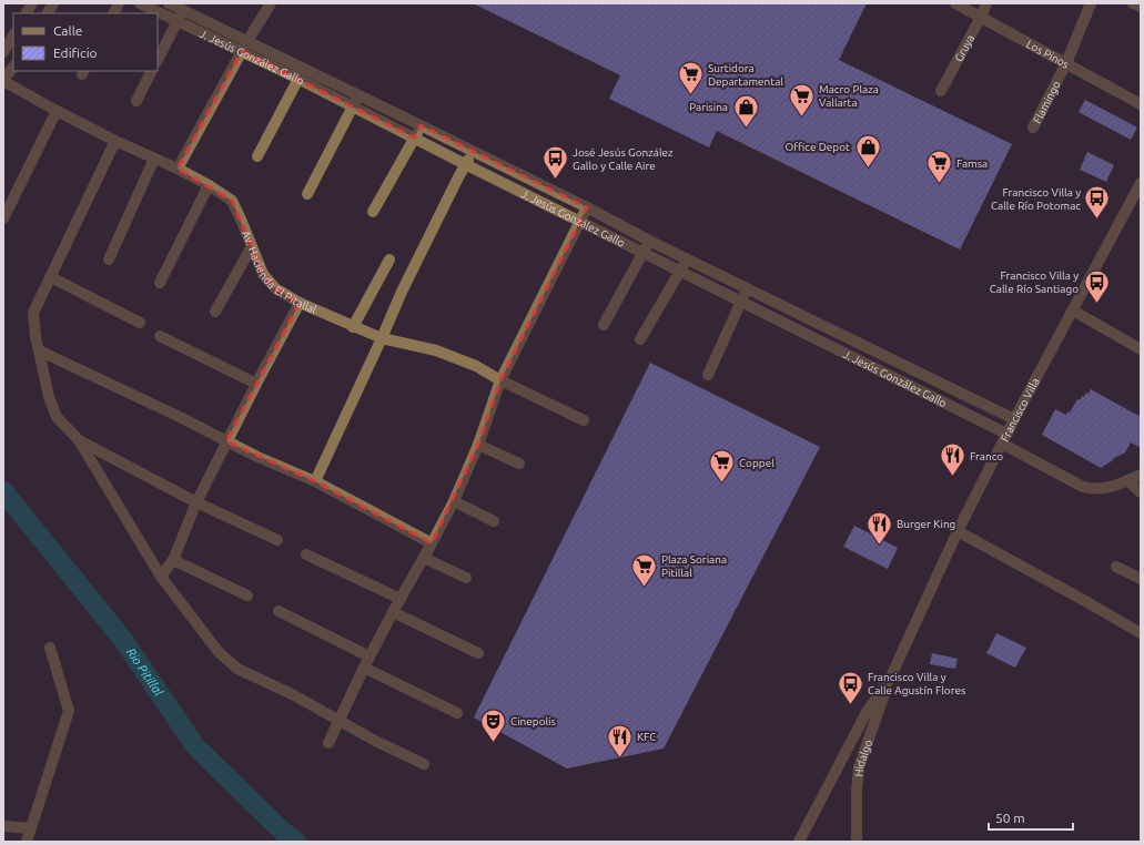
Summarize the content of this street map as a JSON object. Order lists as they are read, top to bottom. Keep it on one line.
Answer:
{"streets":{"street":["Gruya","Los Pinos","J. Jesús González Gallo","Flamingo","Av. Hacienda El Pitallal","Francisco Villa","Hidalgo"]},"crossings":[["Gruya","Los Pinos"],["Los Pinos","Flamingo"],["J. Jesús González Gallo","Francisco Villa"],["Francisco Villa","Hidalgo"]],"water":["Rio Pitillal"],"places":{"supermarket":["Surtidora Departamental","Macro Plaza Vallarta","Famsa","Coppel","Plaza Soriana Pitillal"],"shop":["Parisina","Office Depot"],"bus stop":["José Jesús González Gallo y Calle Aire","Francisco Villa y Calle Río Potomac","Francisco Villa y Calle Río Santiago","Francisco Villa y Calle Agustín Flores"],"restaurant":["Franco","Burger King","KFC"],"theatre":["Cinepolis"]},"legend":["Calle","Edificio"],"scale_bar":"50 m"}
